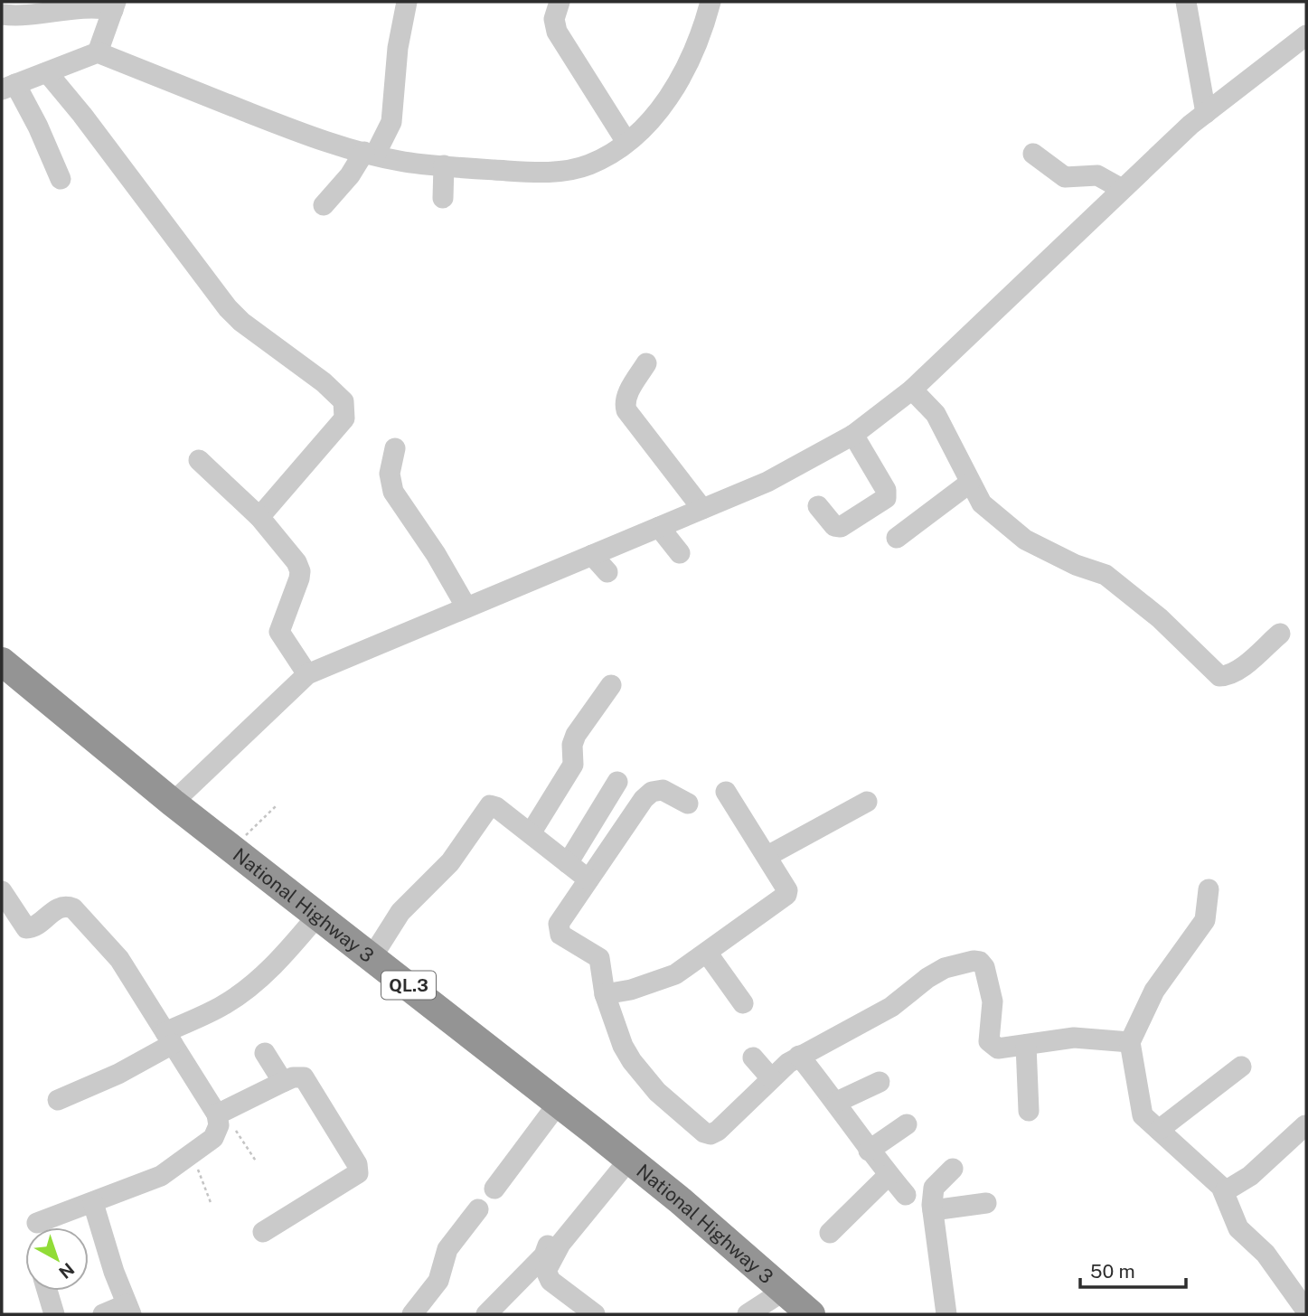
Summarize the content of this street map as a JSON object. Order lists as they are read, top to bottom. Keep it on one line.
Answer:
{"streets":{"highway":["National Highway 3","QL.3"]},"scale_bar":"50 m","north":"bottom right"}
